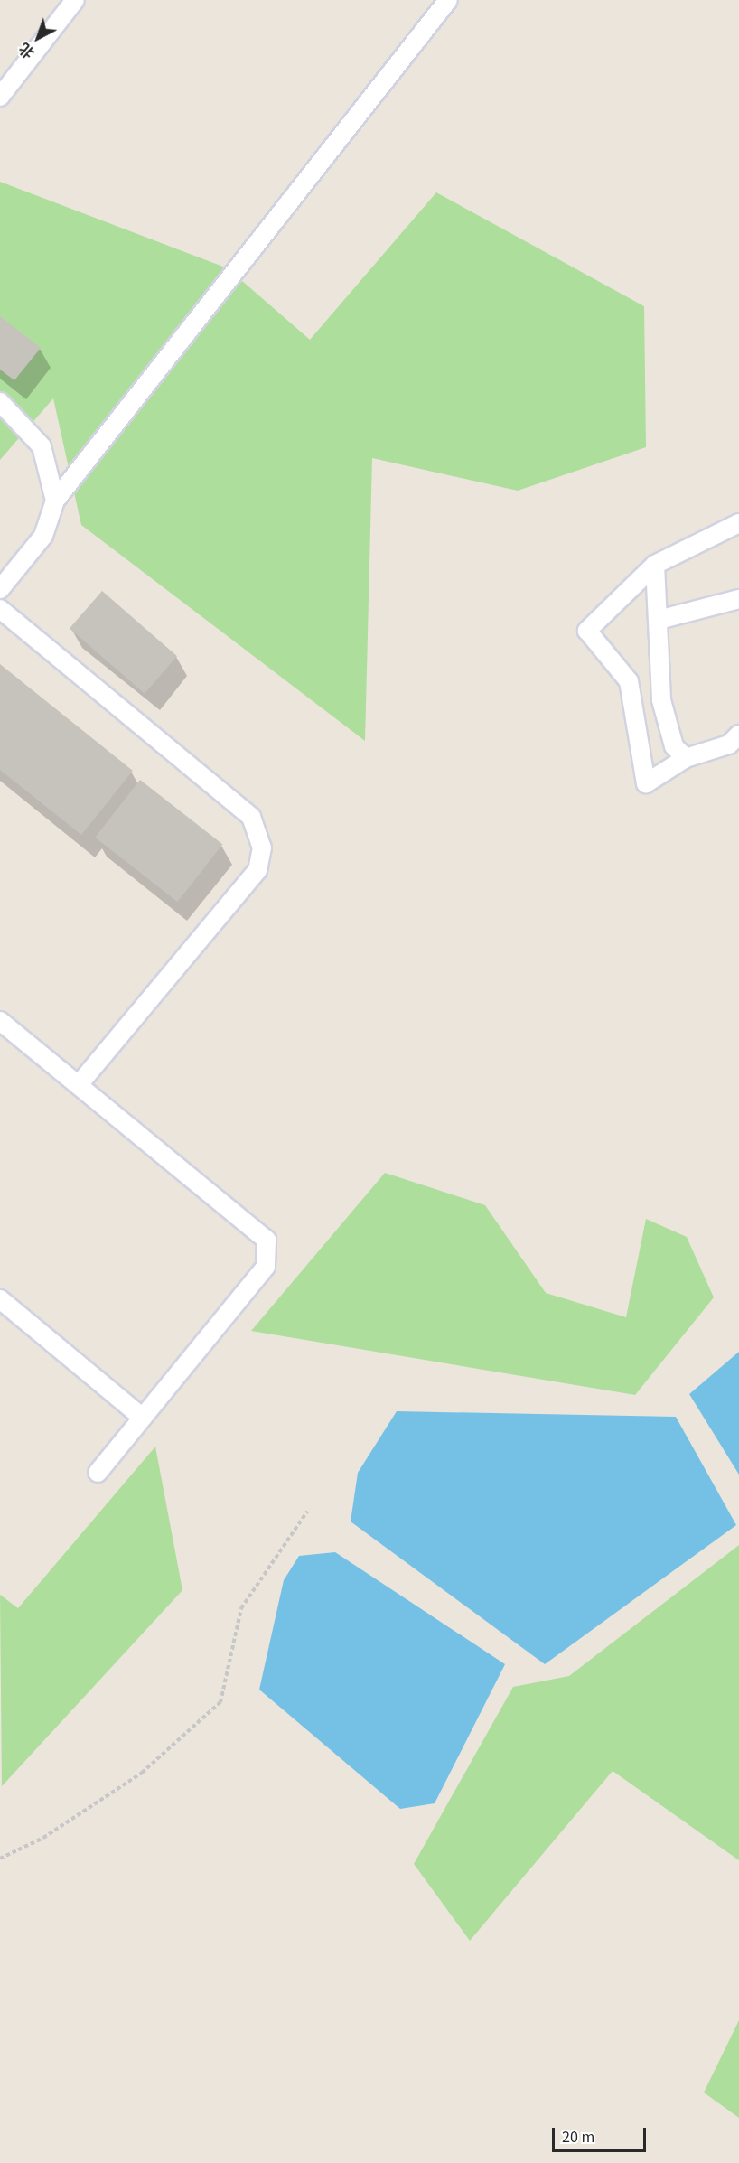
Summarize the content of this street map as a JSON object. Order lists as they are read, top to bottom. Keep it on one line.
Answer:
{"scale_bar":"20 m","north":"bottom left"}
